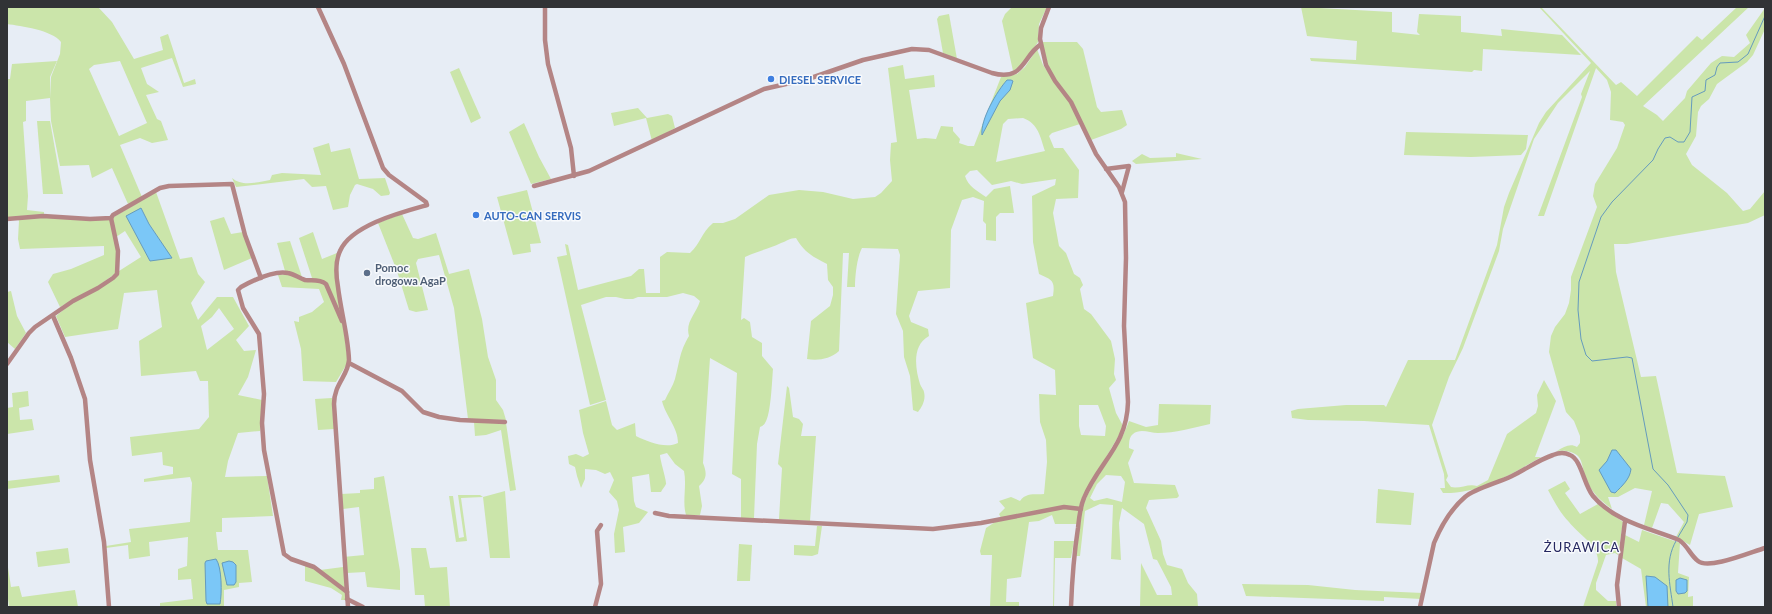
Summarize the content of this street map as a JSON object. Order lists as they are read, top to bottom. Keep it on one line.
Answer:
{"districts":["ŻURAWICA"],"places":["DIESEL SERVICE","AUTO-CAN SERVIS","Pomoc drogowa AgaP"]}
